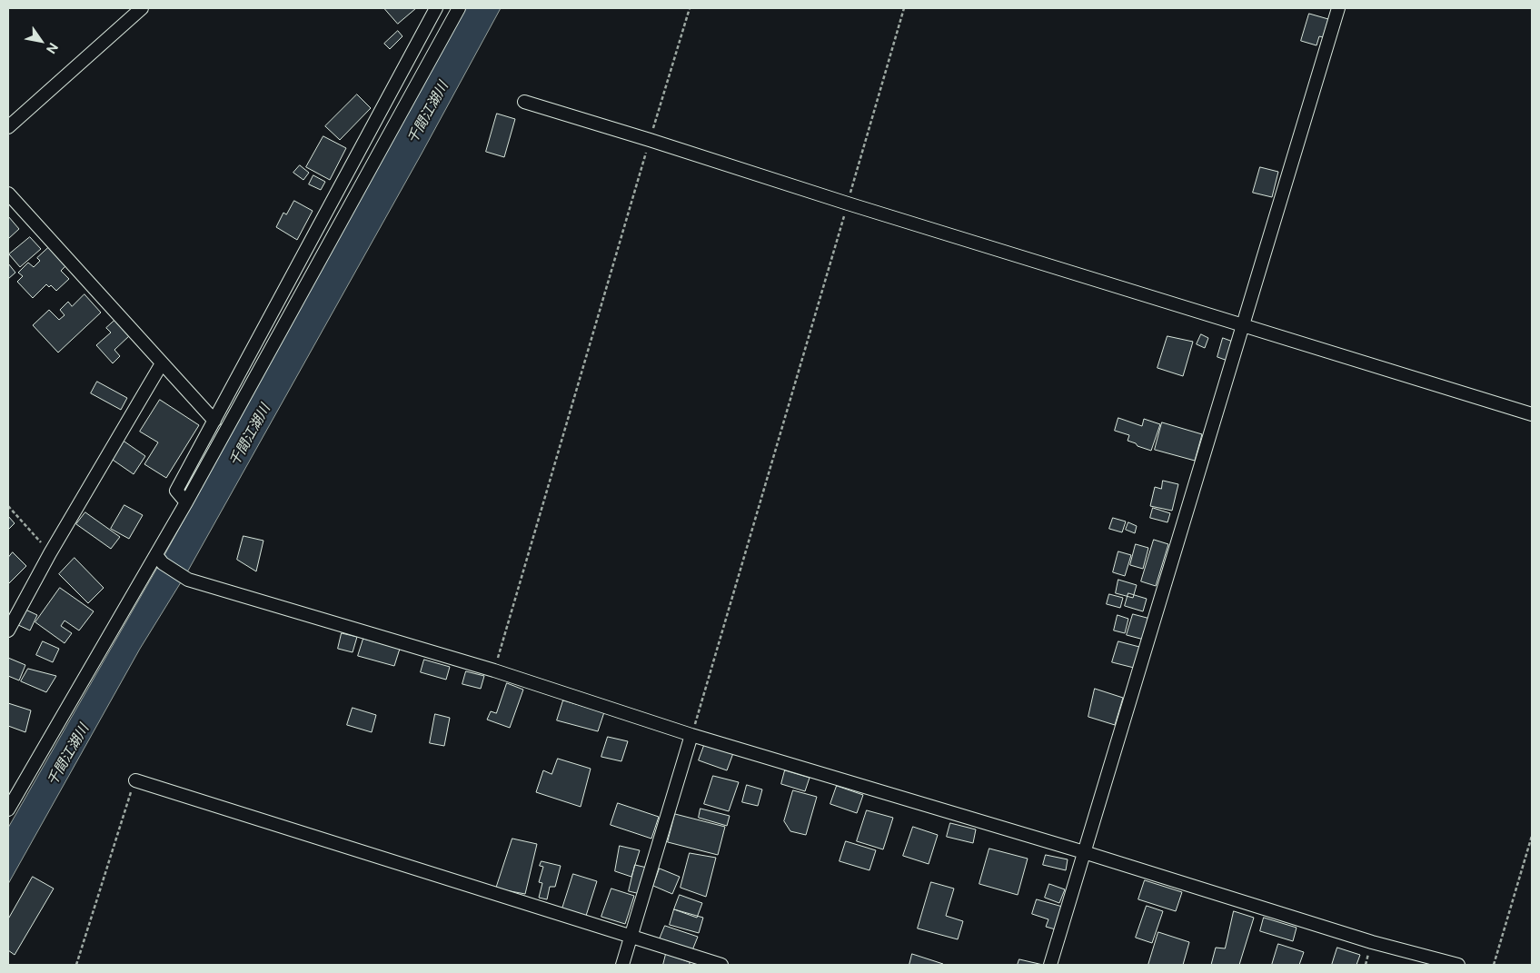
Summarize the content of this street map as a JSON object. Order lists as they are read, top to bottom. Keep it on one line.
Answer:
{"water":["千間江湖川"],"north":"bottom right"}
